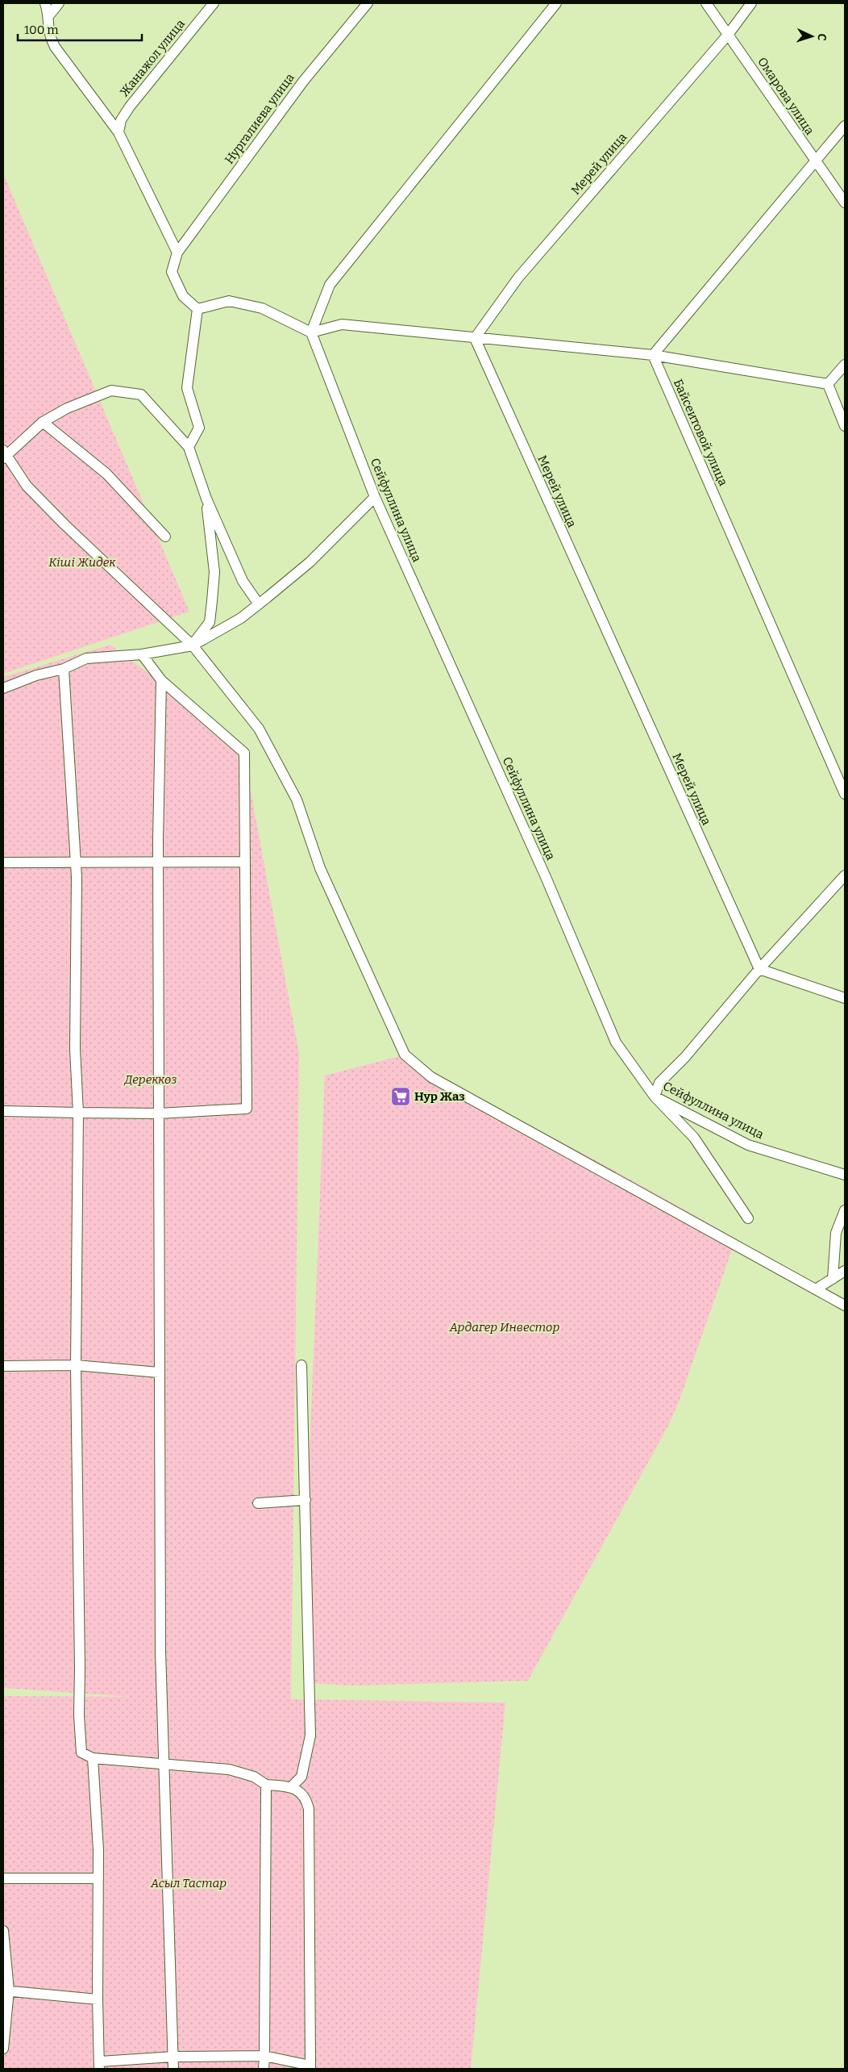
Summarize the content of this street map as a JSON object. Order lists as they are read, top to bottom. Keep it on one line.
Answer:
{"streets":{"street":["Жанажол улица","Омарова улица","Нургалиева улица","Мерей улица","Байсеитовой улица","Сейфуллина улица"]},"crossings":[["Омарова улица","Мерей улица"]],"parks":["Кіші Жидек","Дереккөз","Ардагер Инвестор","Асыл Тастар"],"places":{"supermarket":["Нур Жаз"]},"scale_bar":"100 m","north":"right"}
